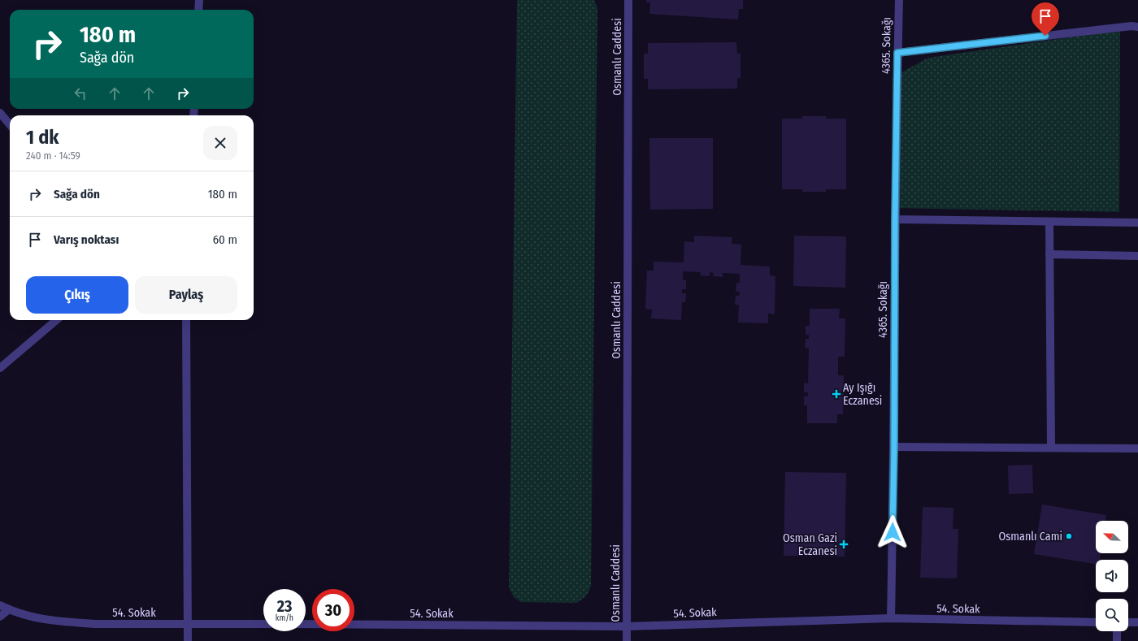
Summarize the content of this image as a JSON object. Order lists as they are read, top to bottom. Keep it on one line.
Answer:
{"streets":{"street":["4365. Sokağı","Osmanlı Caddesi","54. Sokak"]},"crossings":[["4365. Sokağı","54. Sokak"],["Osmanlı Caddesi","54. Sokak"]],"places":{"health":["Ay Işığı Eczanesi","Osman Gazi Eczanesi"],"other":["Osmanlı Cami"]},"north":"top left","page":{"turn":["180 m","Sağa dön"],"heading":["1 dk","240 m · 14:59"],"list":[{"name":"Sağa dön","value":"180 m"},{"name":"Varış noktası","value":"60 m"}],"buttons":["Çıkış","Paylaş"],"speed":"23 km/h","limit":"30"}}
